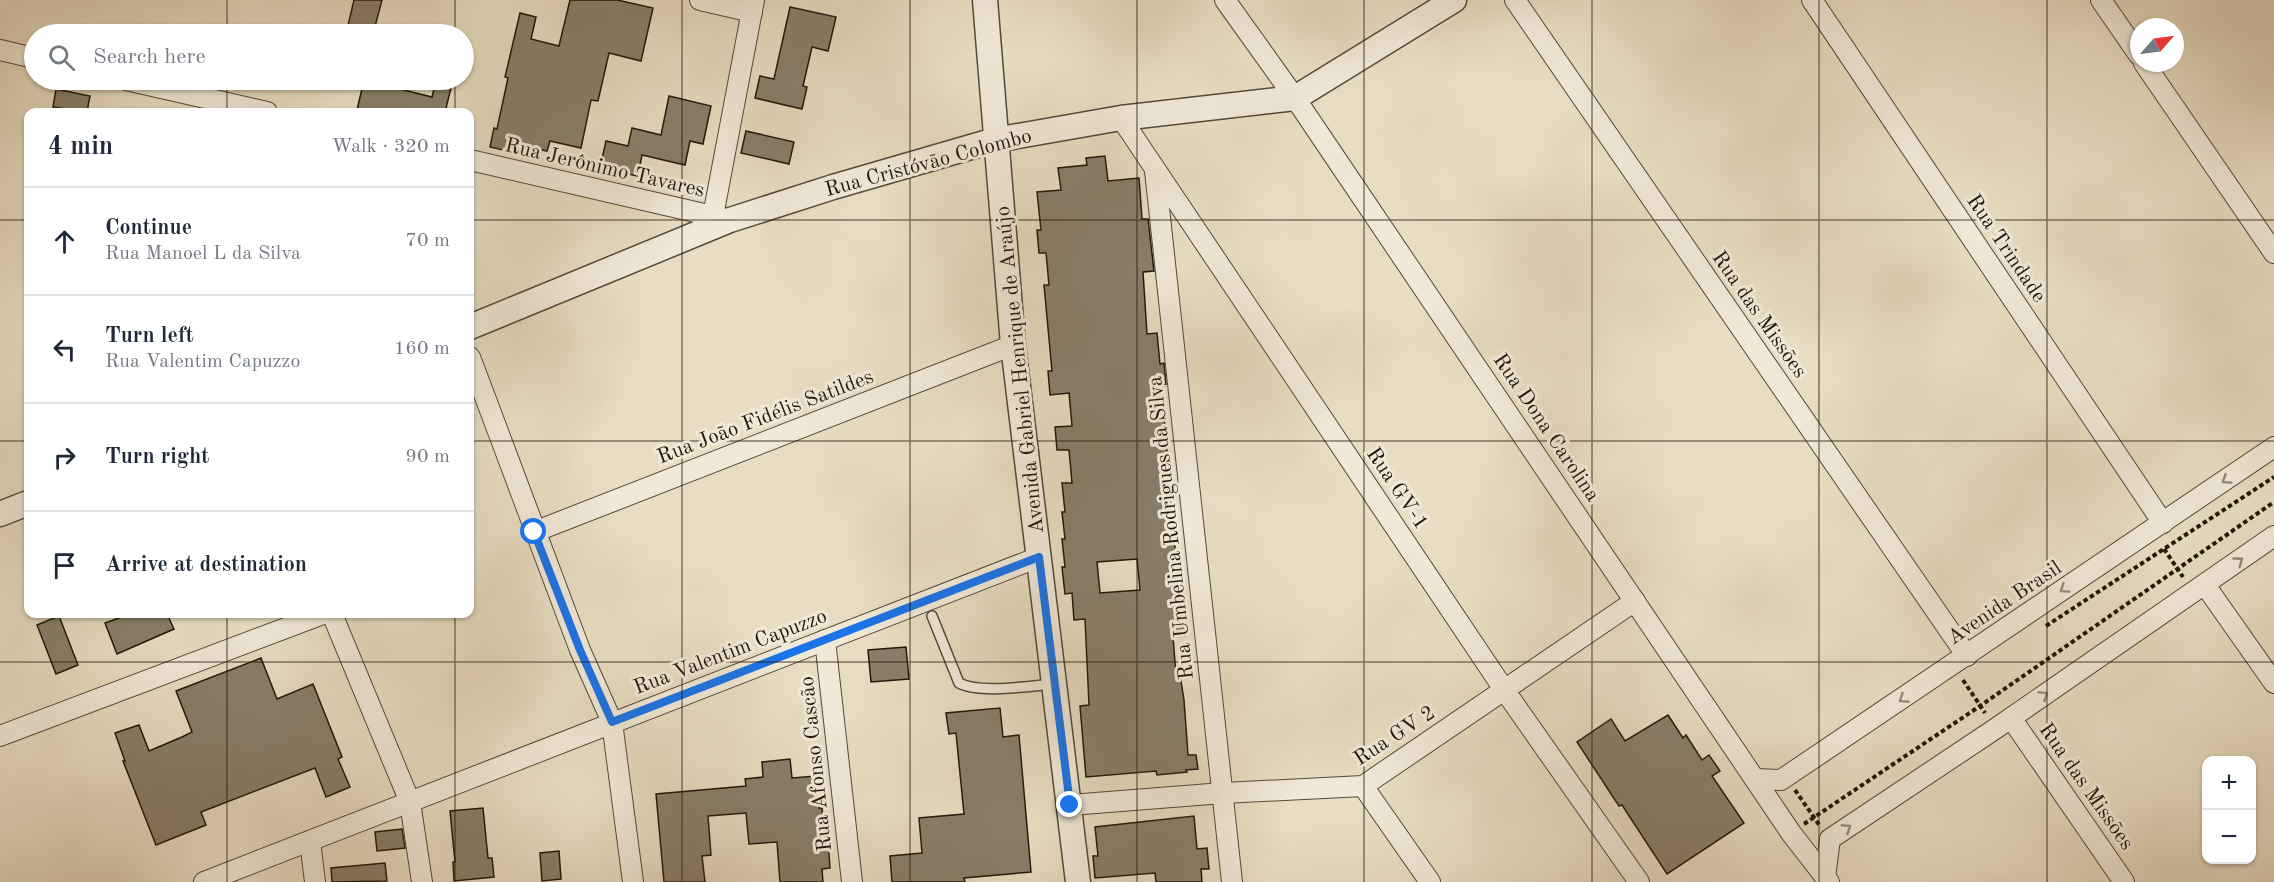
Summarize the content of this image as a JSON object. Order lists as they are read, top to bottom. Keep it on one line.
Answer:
{"streets":{"street":["Rua Cristóvão Colombo","Rua Jerônimo Tavares","Rua Trindade","Rua das Missões","Avenida Gabriel Henrique de Araújo","Rua João Fidélis Satildes","Rua Dona Carolina","Rua GV-1","Rua Umbelina Rodrigues da Silva","Avenida Brasil","Rua Valentim Capuzzo","Rua GV 2","Rua Afonso Cascão"]},"crossings":[["Rua Cristóvão Colombo","Rua Jerônimo Tavares"],["Rua Cristóvão Colombo","Avenida Gabriel Henrique de Araújo"],["Rua Cristóvão Colombo","Rua Dona Carolina"],["Rua Cristóvão Colombo","Rua GV-1"],["Rua Trindade","Avenida Brasil"],["Rua das Missões","Avenida Brasil"],["Avenida Gabriel Henrique de Araújo","Rua João Fidélis Satildes"],["Avenida Gabriel Henrique de Araújo","Rua Valentim Capuzzo"],["Avenida Gabriel Henrique de Araújo","Rua GV 2"],["Rua Dona Carolina","Avenida Brasil"],["Rua Dona Carolina","Rua GV 2"],["Rua GV-1","Rua Umbelina Rodrigues da Silva"],["Rua GV-1","Rua GV 2"],["Rua Umbelina Rodrigues da Silva","Rua GV 2"],["Rua Valentim Capuzzo","Rua Afonso Cascão"]],"north":"top right","page":{"search":"Search here","heading":["4 min","Walk · 320 m"],"list":[["Continue","Rua Manoel L da Silva","70 m"],["Turn left","Rua Valentim Capuzzo","160 m"],["Turn right","90 m"],"Arrive at destination"],"map_buttons":["+","−"]}}
